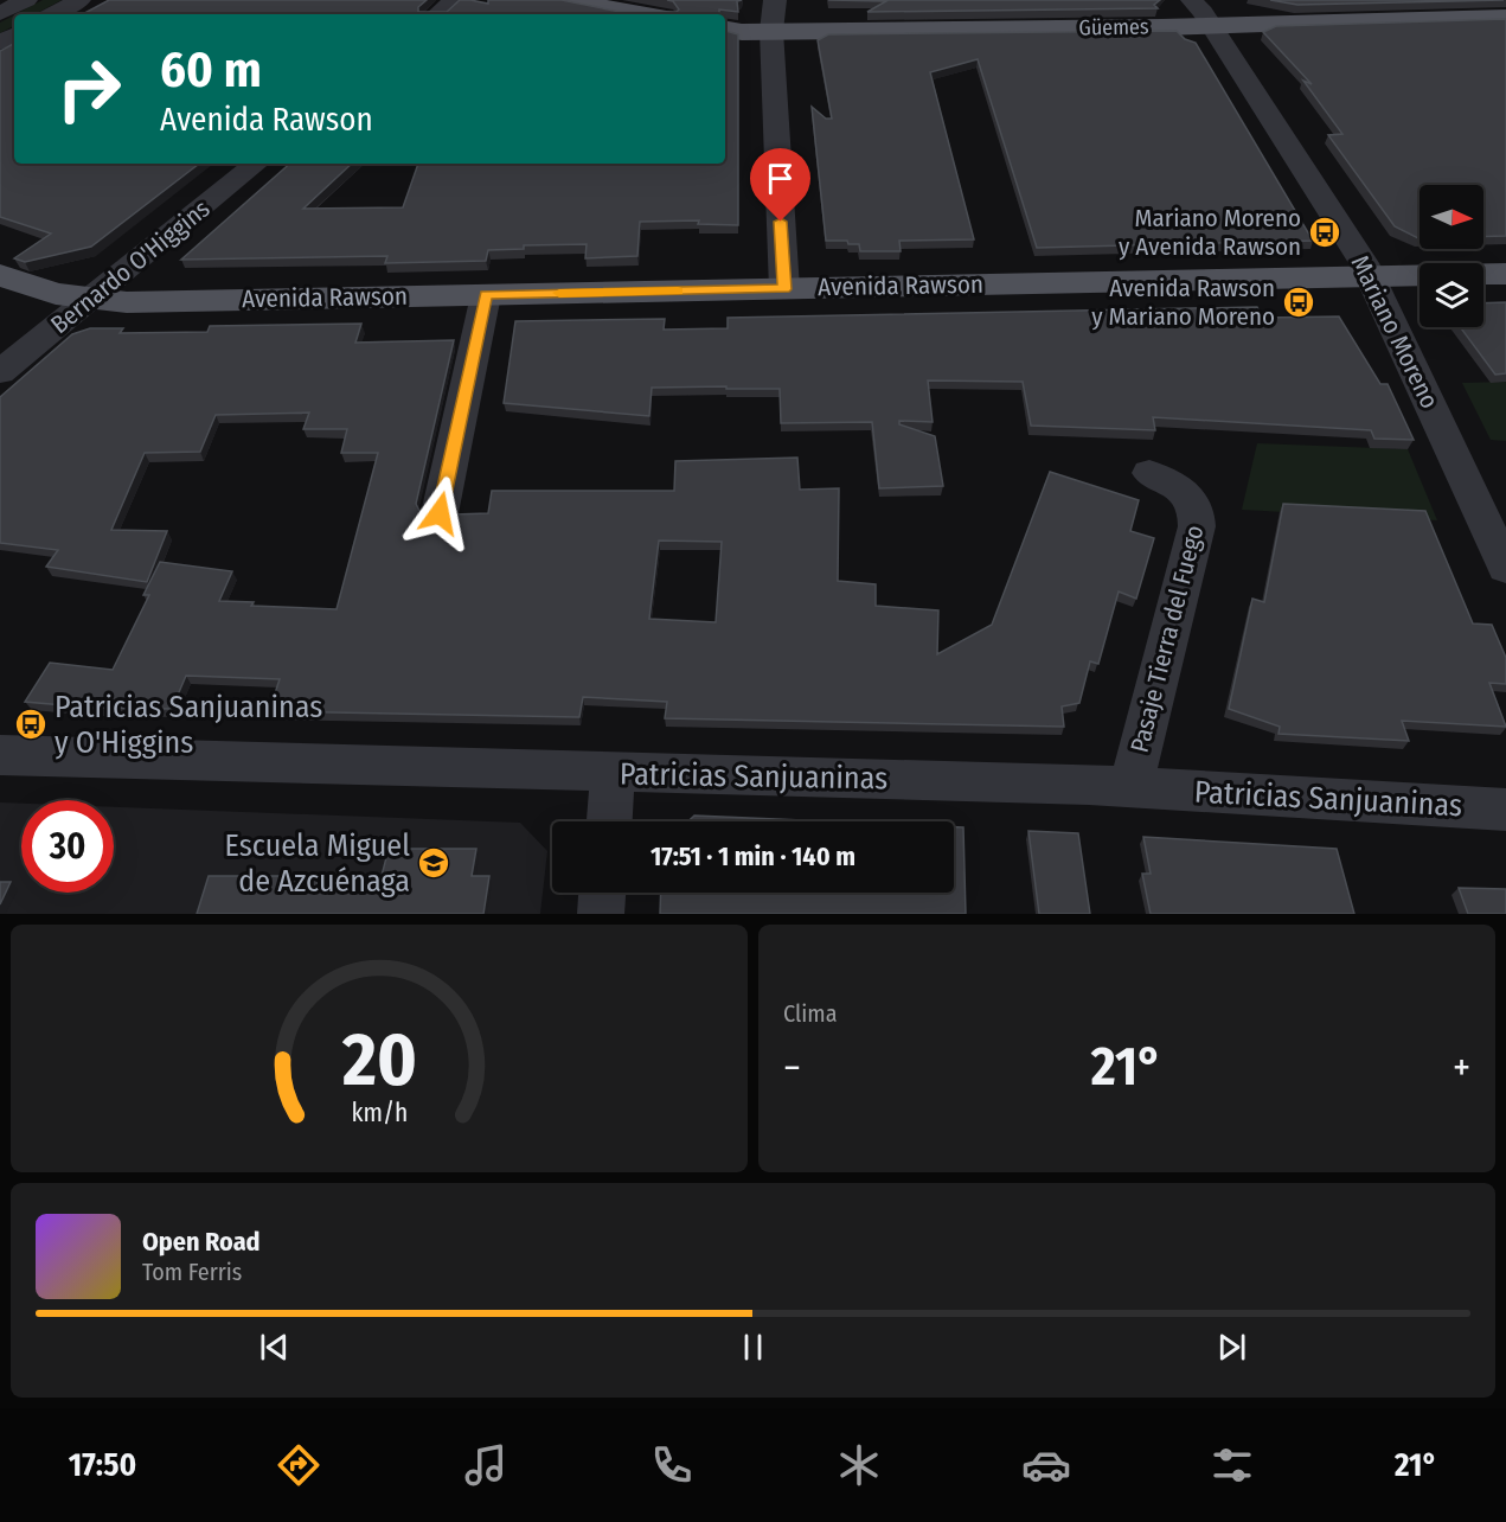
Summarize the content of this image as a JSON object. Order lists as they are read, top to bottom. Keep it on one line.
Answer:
{"streets":{"main road":["Güemes","Avenida Rawson"],"street":["Bernardo O'Higgins","Mariano Moreno","Pasaje Tierra del Fuego","Patricias Sanjuaninas"]},"crossings":[["Güemes","Mariano Moreno"],["Bernardo O'Higgins","Avenida Rawson"],["Avenida Rawson","Mariano Moreno"],["Pasaje Tierra del Fuego","Patricias Sanjuaninas"]],"places":{"bus stop":["Mariano Moreno y Avenida Rawson","Avenida Rawson y Mariano Moreno","Patricias Sanjuaninas y O'Higgins"],"school or university":["Escuela Miguel de Azcuénaga"]},"north":"right","page":{"turn":["60 m","Avenida Rawson"],"limit":"30","trip":"17:51 · 1 min · 140 m","tile":"Clima","heat":["−","21°","+"],"song":["Open Road","Tom Ferris"],"tabs":["17:50","21°"],"gauge":["20","km/h"]}}
